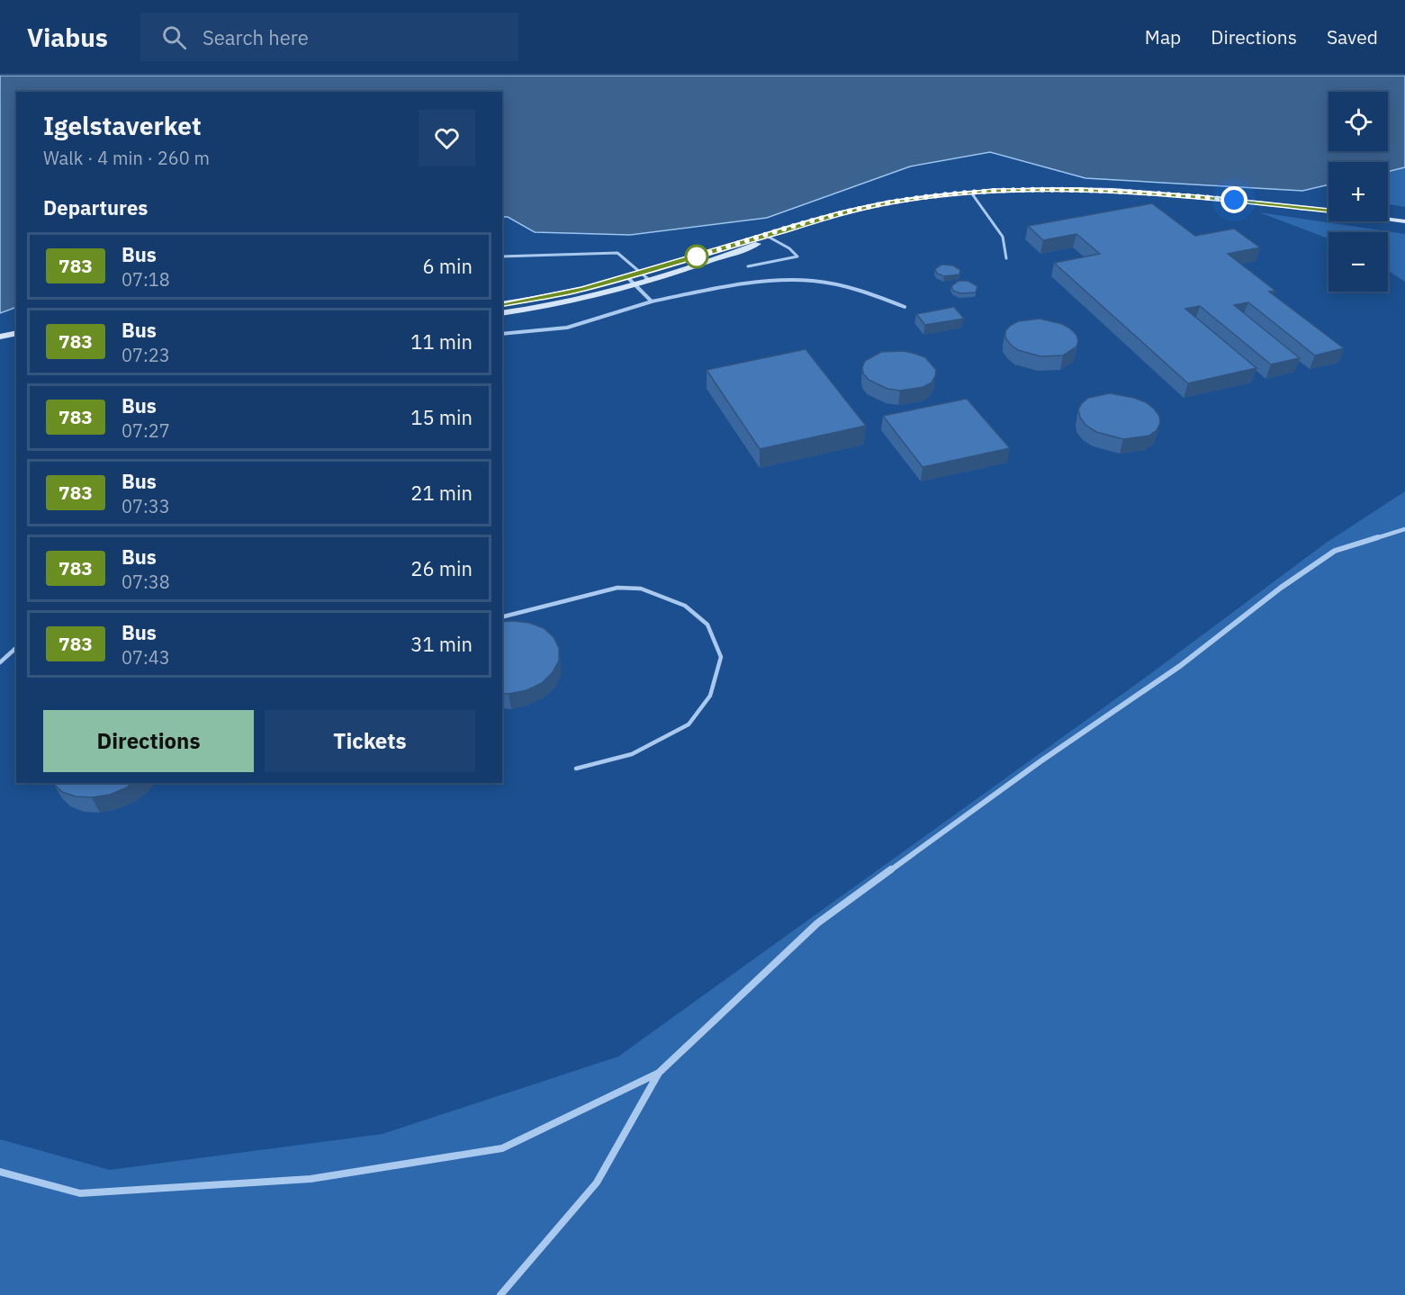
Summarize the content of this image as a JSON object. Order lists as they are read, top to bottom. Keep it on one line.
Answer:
{"lines":["bus line 783"],"page":{"header":"Viabus","search":"Search here","nav":["Map","Directions","Saved"],"map_buttons":["+","−"],"heading":[["Igelstaverket","Walk · 4 min · 260 m"],"Departures"],"list":[{"mark":"783","name":"Bus","note":"07:18","value":"6 min"},{"mark":"783","name":"Bus","note":"07:23","value":"11 min"},{"mark":"783","name":"Bus","note":"07:27","value":"15 min"},{"mark":"783","name":"Bus","note":"07:33","value":"21 min"},{"mark":"783","name":"Bus","note":"07:38","value":"26 min"},{"mark":"783","name":"Bus","note":"07:43","value":"31 min"}],"buttons":["Directions","Tickets"]}}
